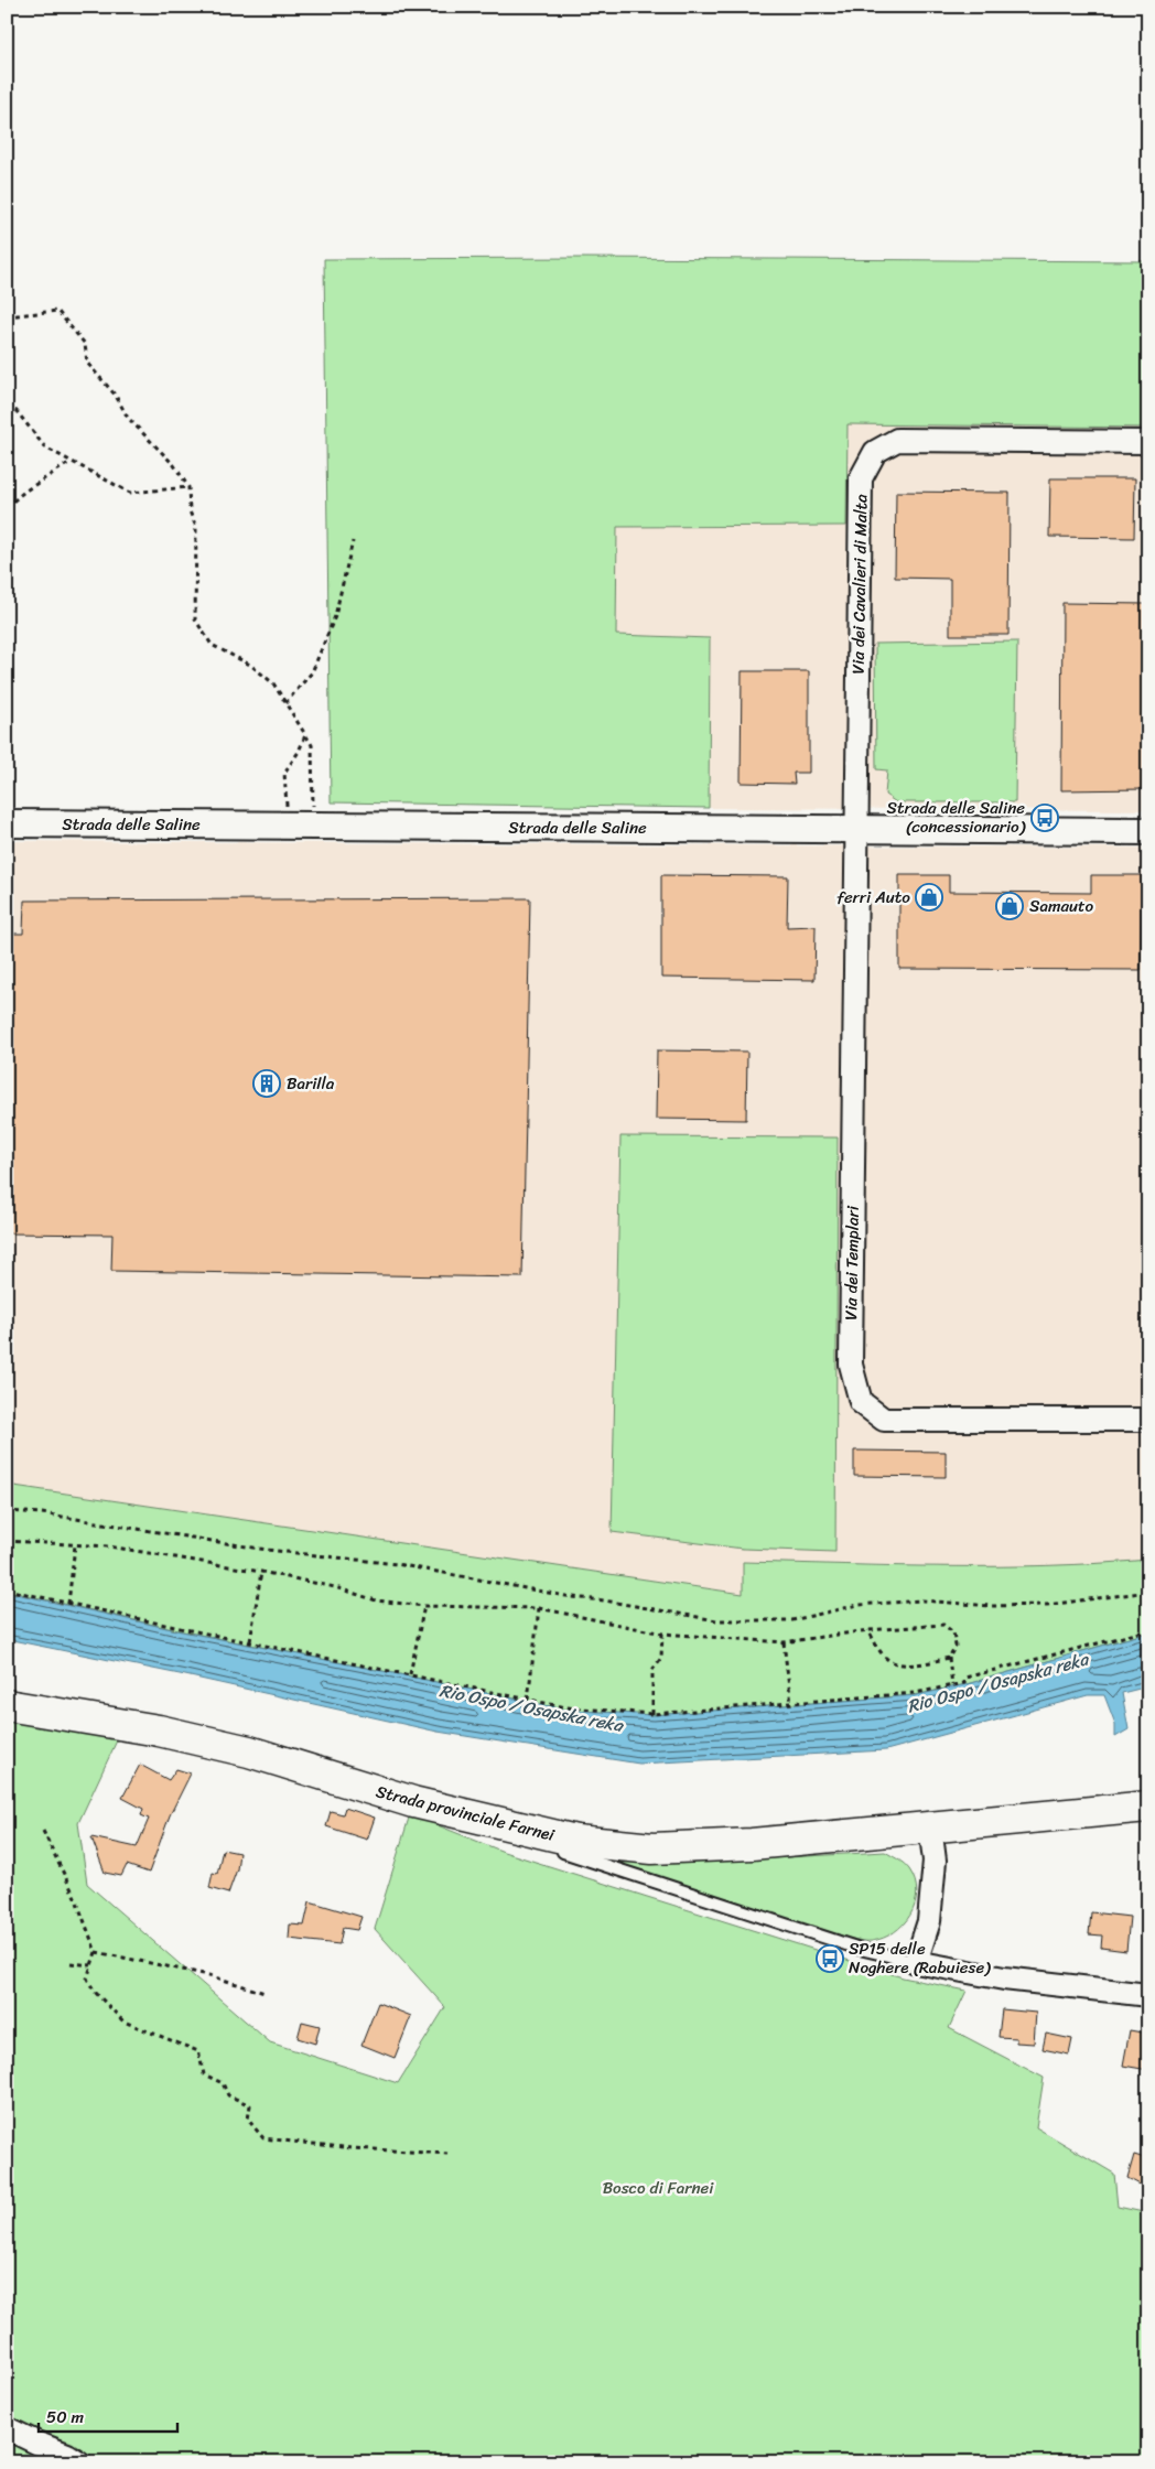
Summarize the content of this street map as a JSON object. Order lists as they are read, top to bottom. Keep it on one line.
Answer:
{"streets":{"main road":["Strada provinciale Farnei"],"street":["Via dei Cavalieri di Malta","Strada delle Saline","Via dei Templari"]},"crossings":[["Via dei Cavalieri di Malta","Strada delle Saline"],["Via dei Cavalieri di Malta","Via dei Templari"],["Strada delle Saline","Via dei Templari"]],"water":["Rio Ospo / Osapska reka"],"parks":["Bosco di Farnei"],"places":{"bus stop":["Strada delle Saline (concessionario)","SP15 delle Noghere (Rabuiese)"],"shop":["ferri Auto","Samauto"],"building":["Barilla"]},"scale_bar":"50 m"}
